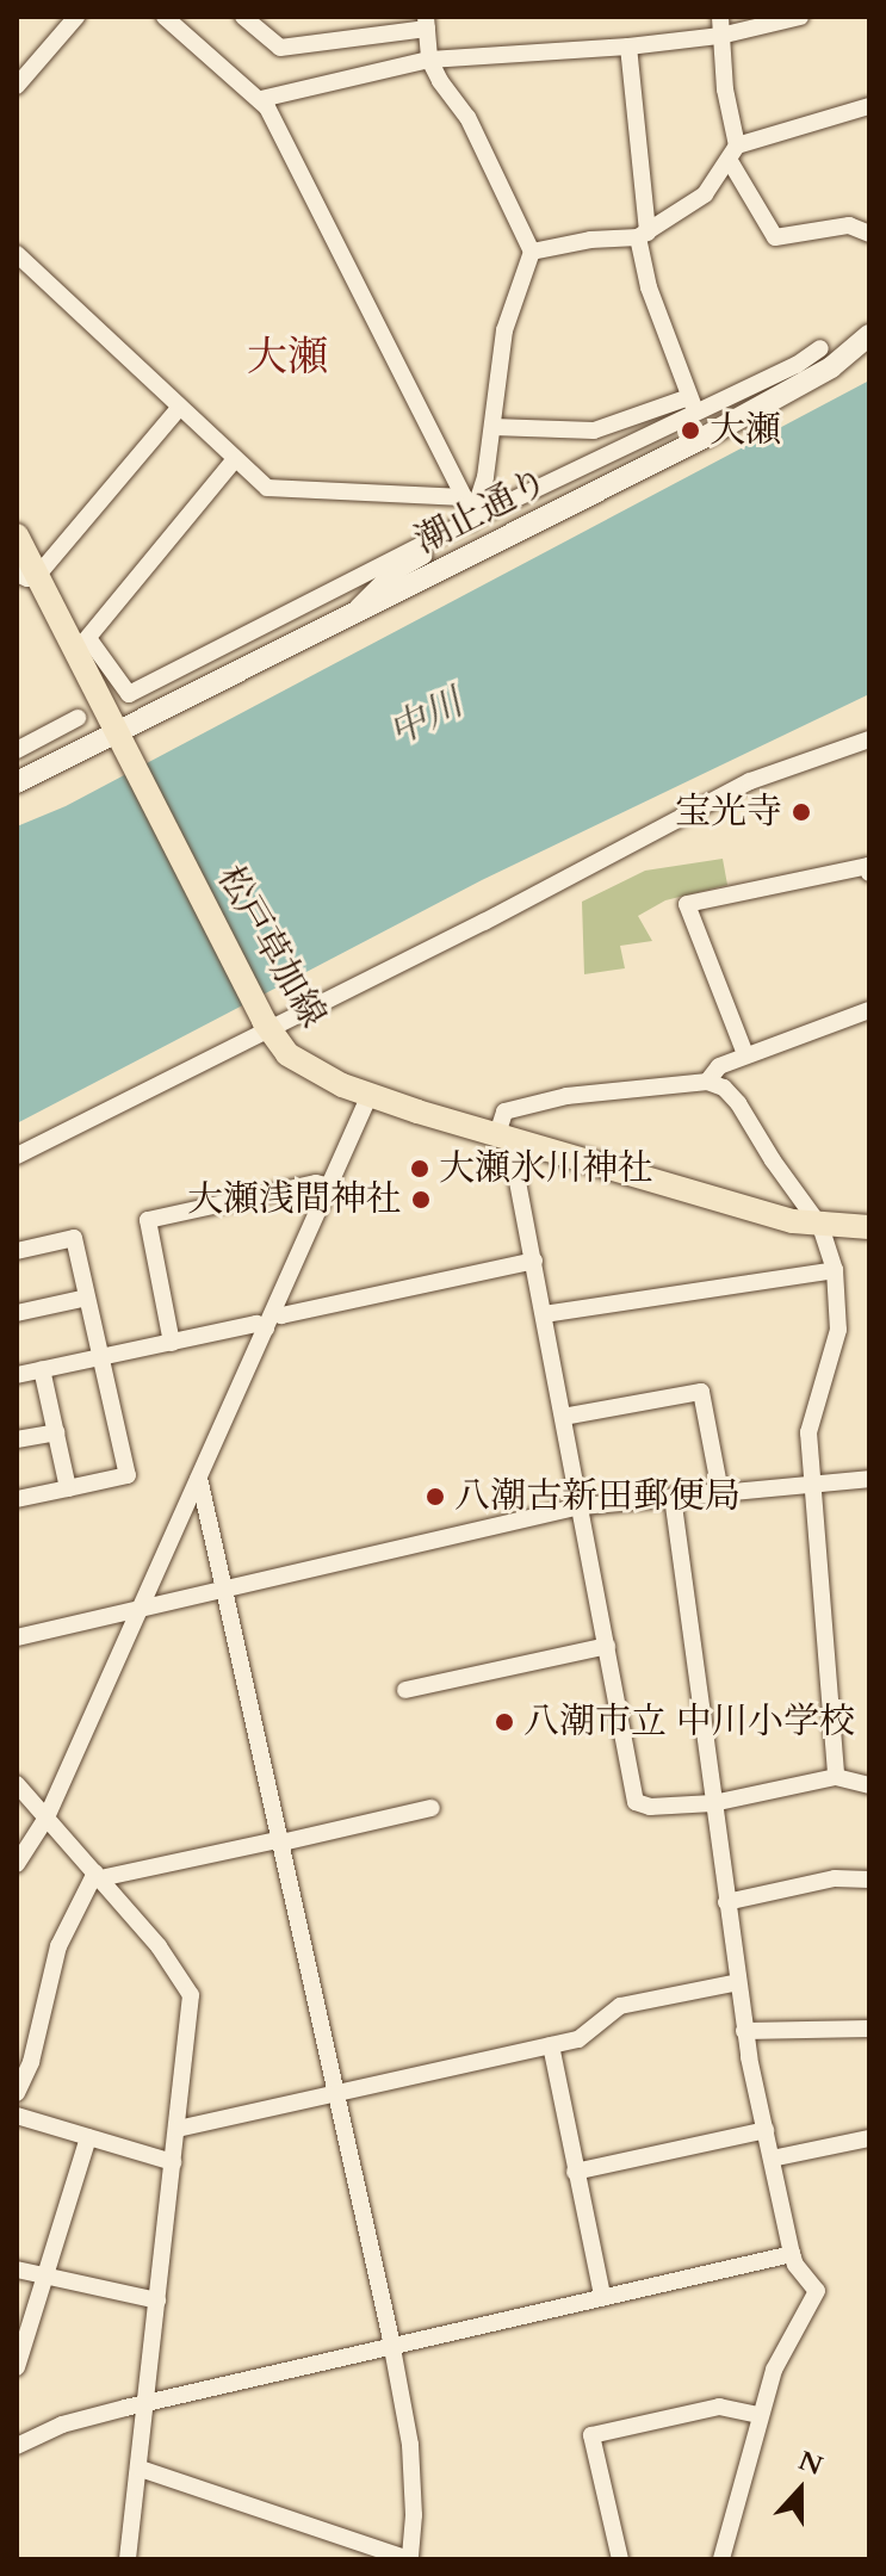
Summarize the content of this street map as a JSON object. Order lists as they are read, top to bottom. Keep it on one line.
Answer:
{"streets":{"main road":["松戸草加線"],"street":["潮止通り"]},"crossings":[["潮止通り","松戸草加線"]],"districts":["大瀬"],"water":["中川"],"places":["大瀬","宝光寺","大瀬氷川神社","大瀬浅間神社","八潮古新田郵便局","八潮市立 中川小学校"],"north":"top"}
